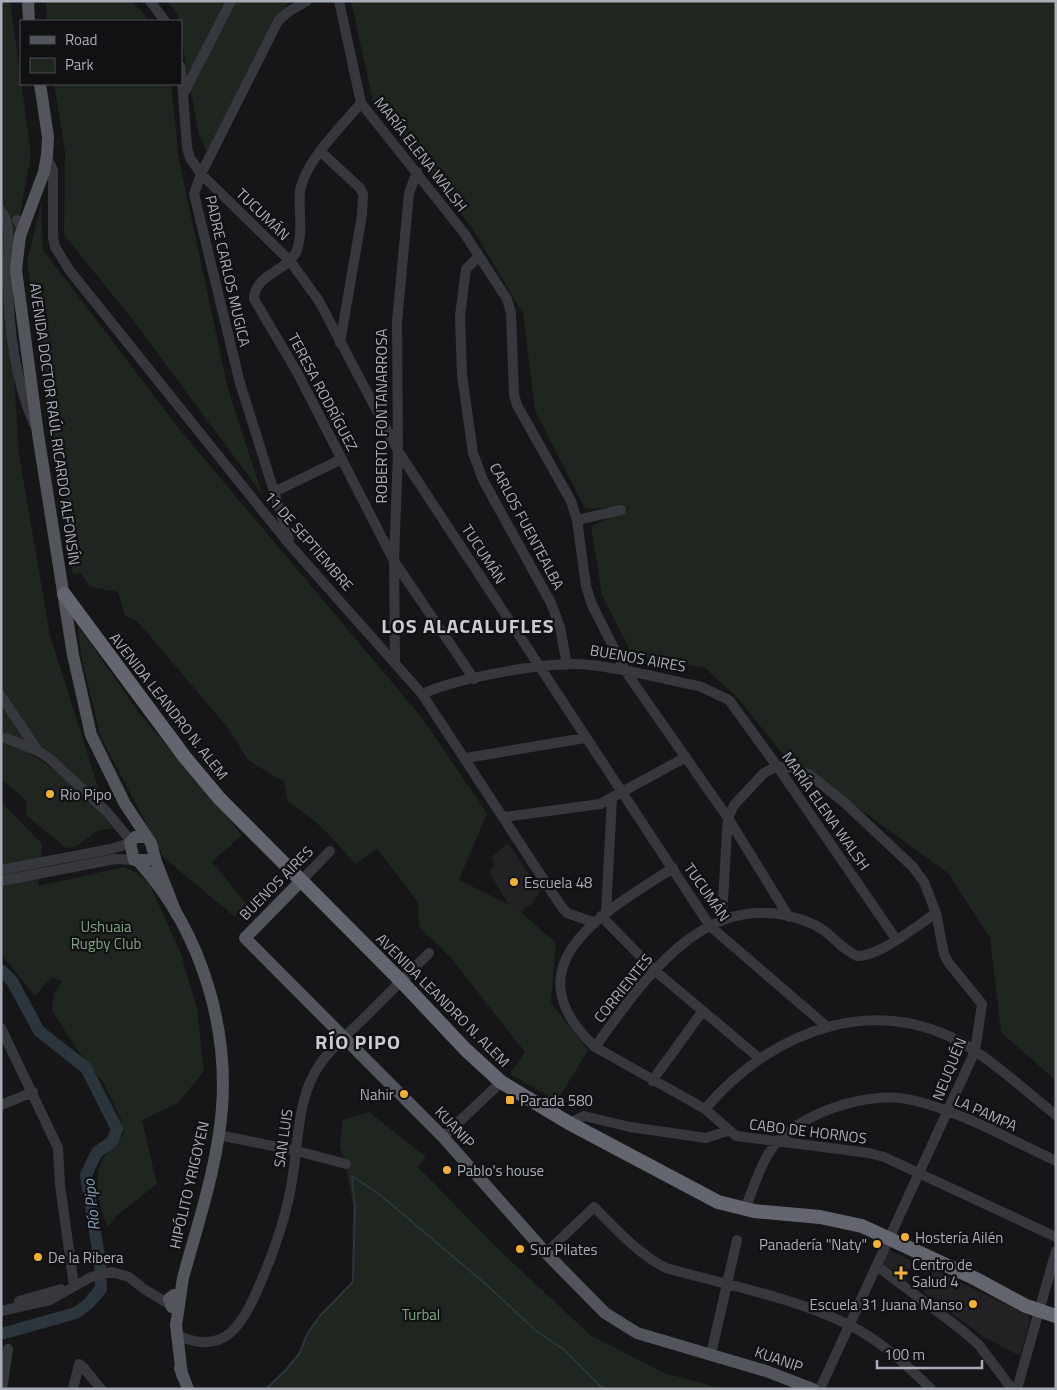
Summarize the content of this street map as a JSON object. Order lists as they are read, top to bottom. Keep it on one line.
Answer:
{"streets":{"highway":["AVENIDA LEANDRO N. ALEM"],"main road":["AVENIDA DOCTOR RAÚL RICARDO ALFONSÍN","BUENOS AIRES","KUANIP","HIPÓLITO YRIGOYEN"],"street":["MARÍA ELENA WALSH","TUCUMÁN","PADRE CARLOS MUGICA","TERESA RODRÍGUEZ","ROBERTO FONTANARROSA","CARLOS FUENTEALBA","11 DE SEPTIEMBRE","CORRIENTES","NEUQUÉN","LA PAMPA","CABO DE HORNOS","SAN LUIS"]},"crossings":[["MARÍA ELENA WALSH","ROBERTO FONTANARROSA"],["MARÍA ELENA WALSH","CARLOS FUENTEALBA"],["MARÍA ELENA WALSH","BUENOS AIRES"],["MARÍA ELENA WALSH","CORRIENTES"],["MARÍA ELENA WALSH","NEUQUÉN"],["TUCUMÁN","PADRE CARLOS MUGICA"],["TUCUMÁN","TERESA RODRÍGUEZ"],["TUCUMÁN","ROBERTO FONTANARROSA"],["TUCUMÁN","BUENOS AIRES"],["TUCUMÁN","CORRIENTES"],["TUCUMÁN","CABO DE HORNOS"],["PADRE CARLOS MUGICA","11 DE SEPTIEMBRE"],["TERESA RODRÍGUEZ","ROBERTO FONTANARROSA"],["TERESA RODRÍGUEZ","BUENOS AIRES"],["ROBERTO FONTANARROSA","11 DE SEPTIEMBRE"],["AVENIDA DOCTOR RAÚL RICARDO ALFONSÍN","11 DE SEPTIEMBRE"],["AVENIDA DOCTOR RAÚL RICARDO ALFONSÍN","AVENIDA LEANDRO N. ALEM"],["CARLOS FUENTEALBA","BUENOS AIRES"],["11 DE SEPTIEMBRE","BUENOS AIRES"],["11 DE SEPTIEMBRE","CABO DE HORNOS"],["BUENOS AIRES","AVENIDA LEANDRO N. ALEM"],["BUENOS AIRES","KUANIP"],["AVENIDA LEANDRO N. ALEM","NEUQUÉN"],["AVENIDA LEANDRO N. ALEM","LA PAMPA"],["AVENIDA LEANDRO N. ALEM","SAN LUIS"],["CORRIENTES","CABO DE HORNOS"],["NEUQUÉN","LA PAMPA"],["NEUQUÉN","CABO DE HORNOS"],["LA PAMPA","CABO DE HORNOS"],["KUANIP","SAN LUIS"],["SAN LUIS","HIPÓLITO YRIGOYEN"]],"districts":["LOS ALACALUFLES","RÍO PIPO"],"water":["Río Pipo"],"parks":["Ushuaia Rugby Club","Turbal"],"places":{"other":["Rio Pipo","Escuela 48","Nahir","Pablo's house","Hostería Ailén","Panadería \"Naty\"","Sur Pilates","De la Ribera","Escuela 31 Juana Manso"],"transit":["Parada 580"],"health":["Centro de Salud 4"]},"legend":["Road","Park"],"scale_bar":"100 m"}
